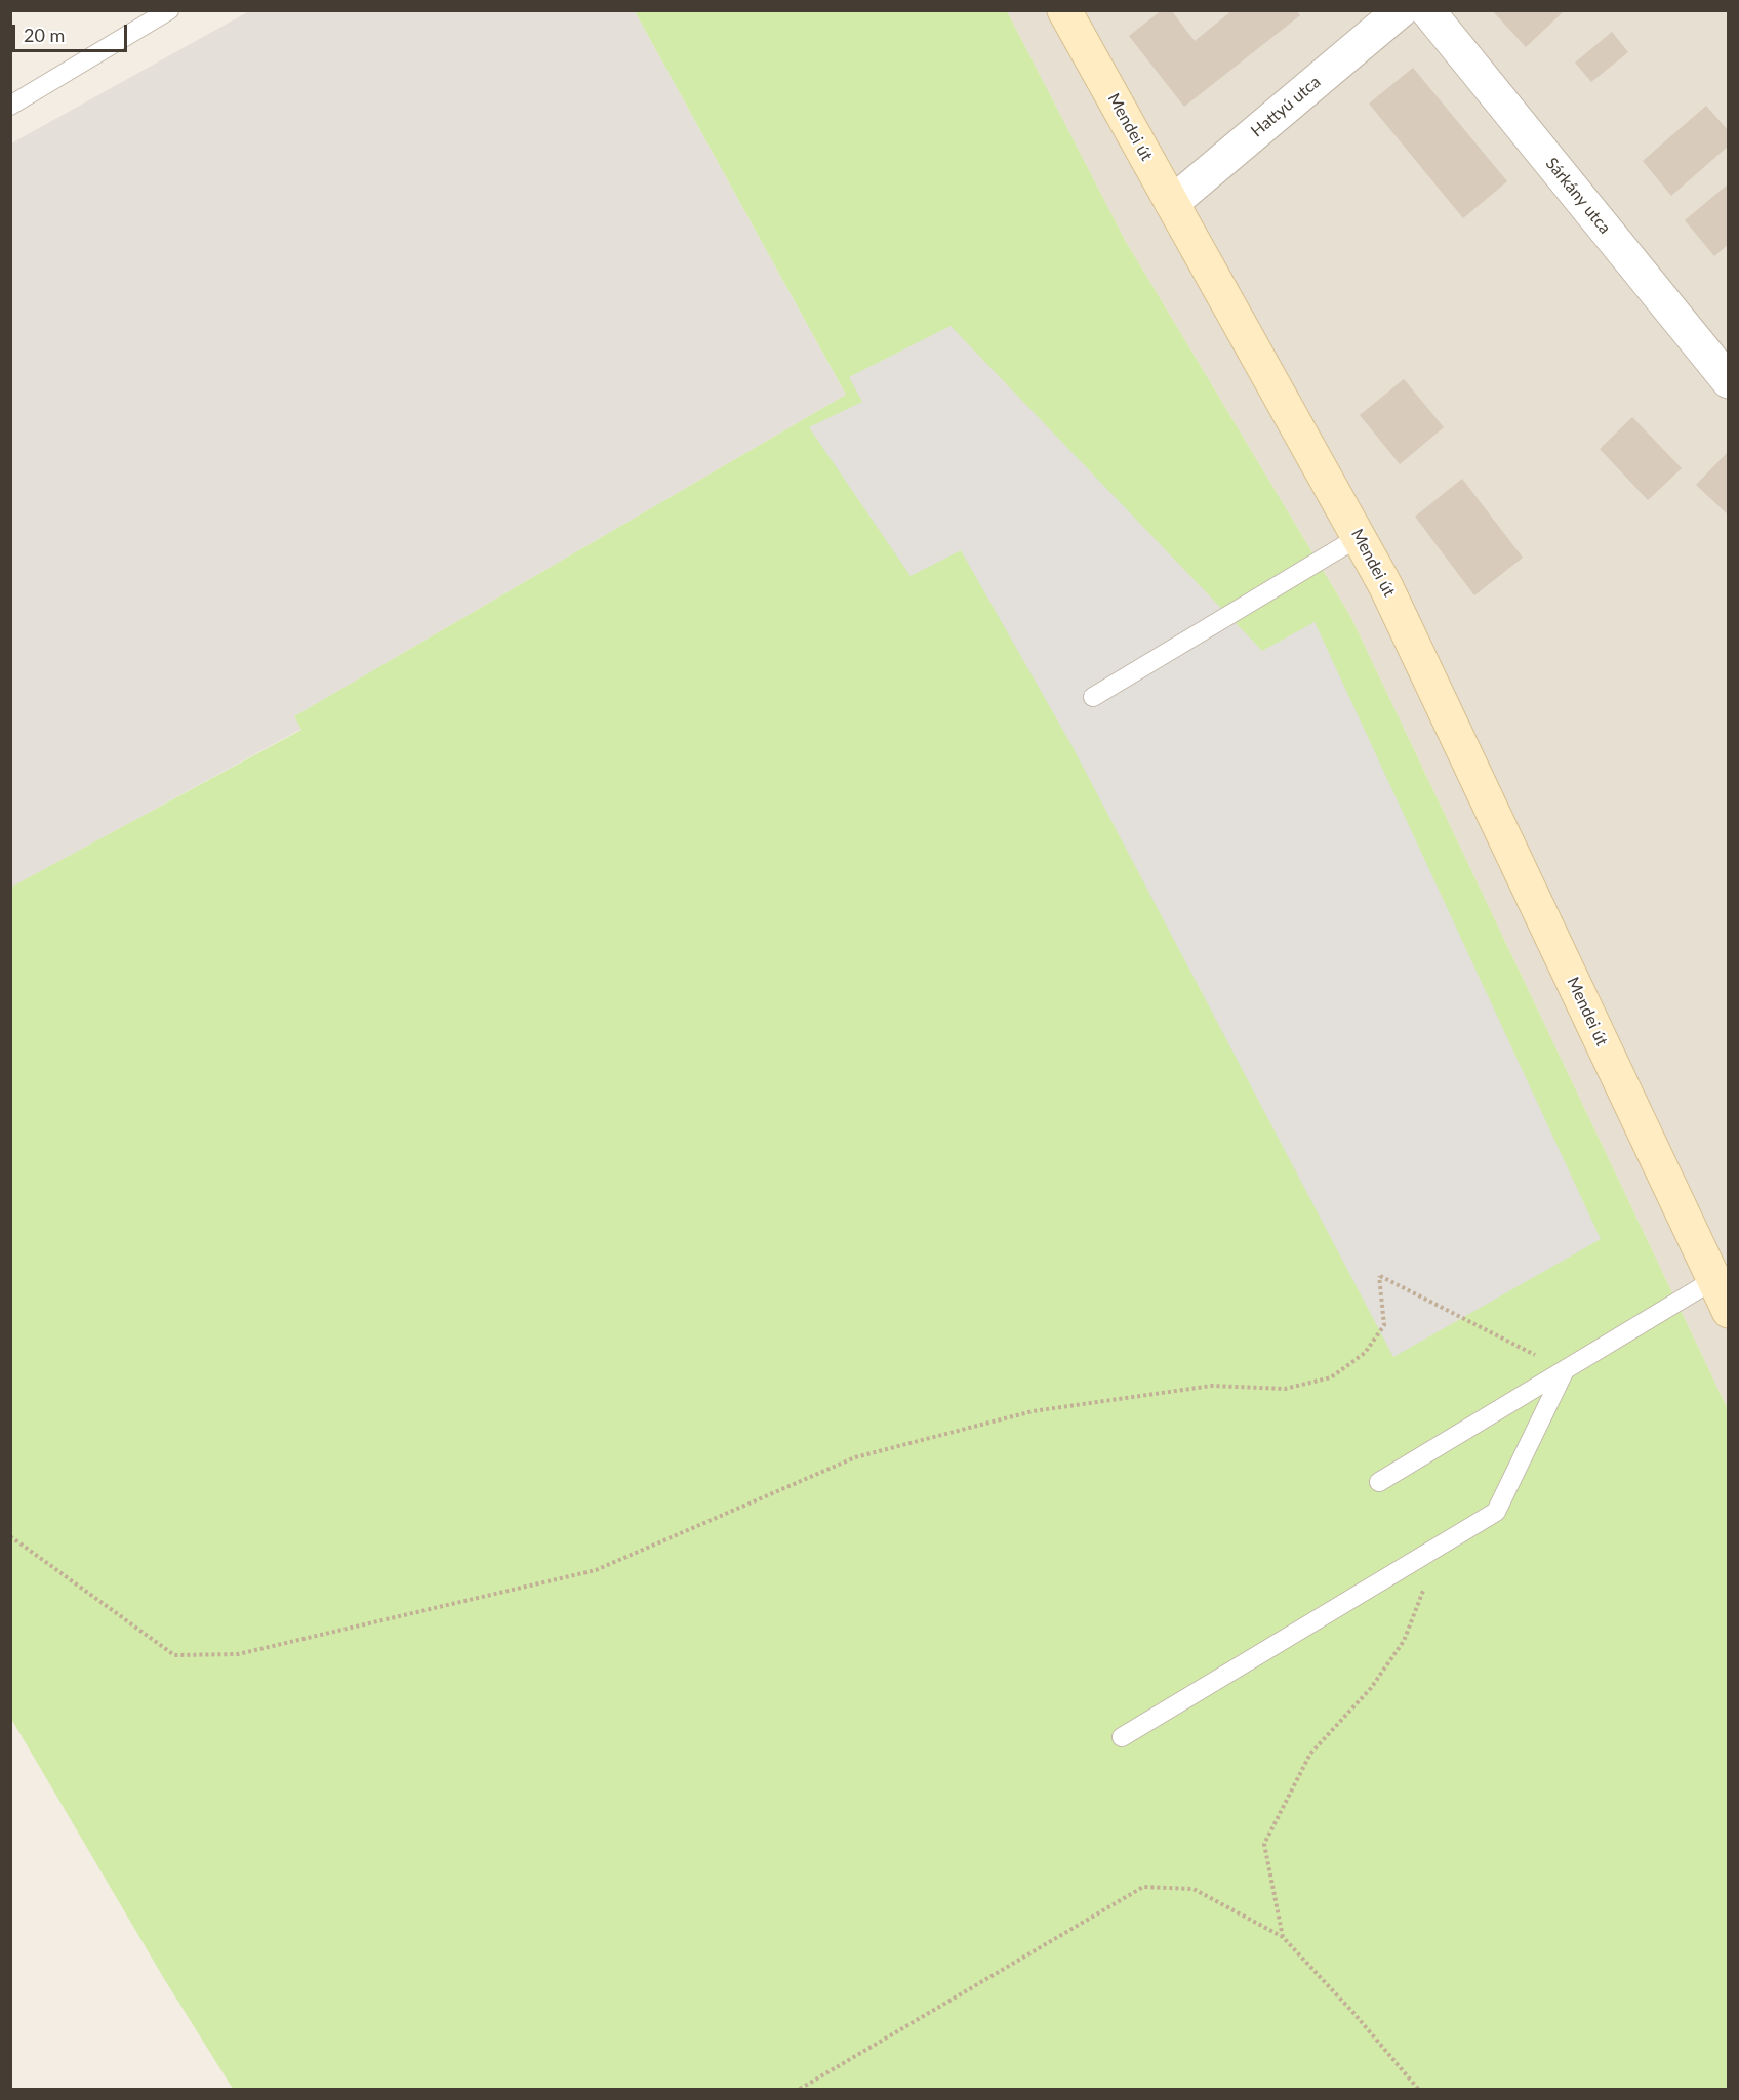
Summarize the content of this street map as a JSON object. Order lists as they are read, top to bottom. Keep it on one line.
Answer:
{"streets":{"main road":["Mendei út"],"street":["Hattyú utca","Sárkány utca"]},"crossings":[["Hattyú utca","Mendei út"]],"scale_bar":"20 m"}
